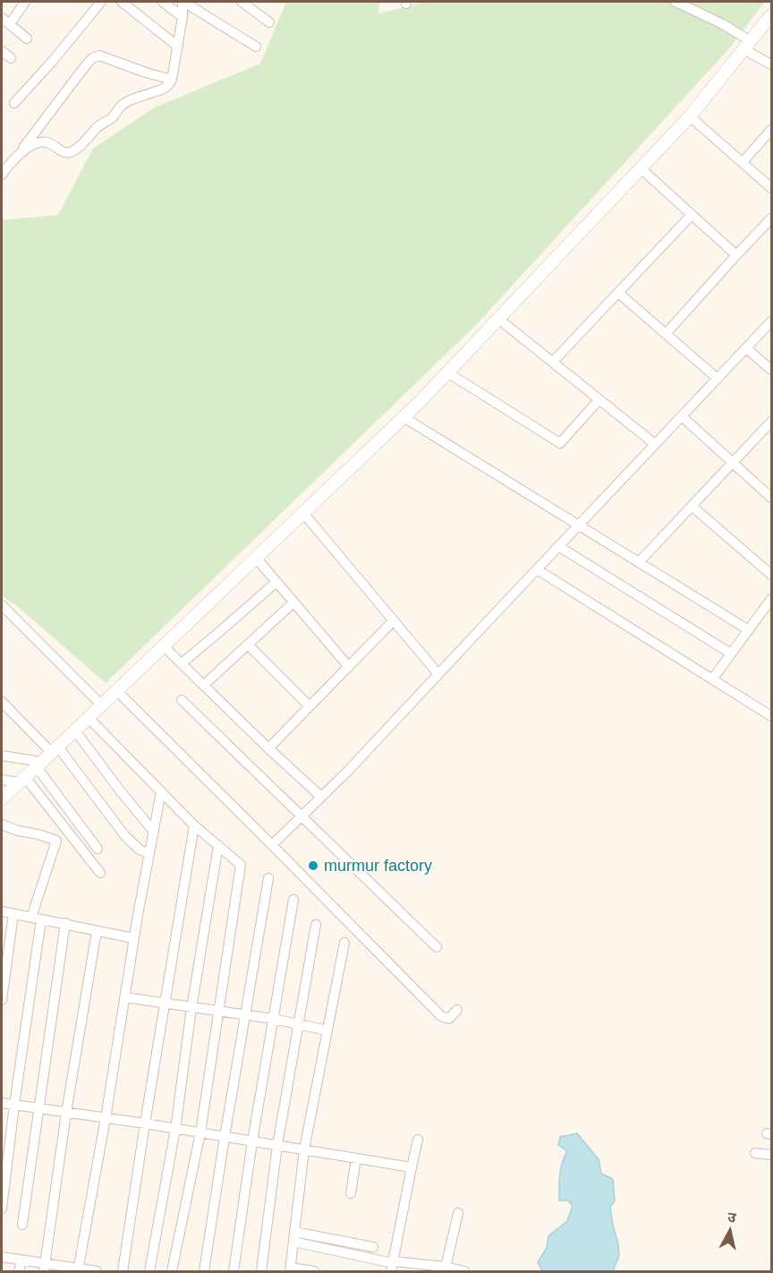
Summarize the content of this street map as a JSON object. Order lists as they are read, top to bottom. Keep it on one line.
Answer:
{"places":["murmur factory"],"north":"top"}
